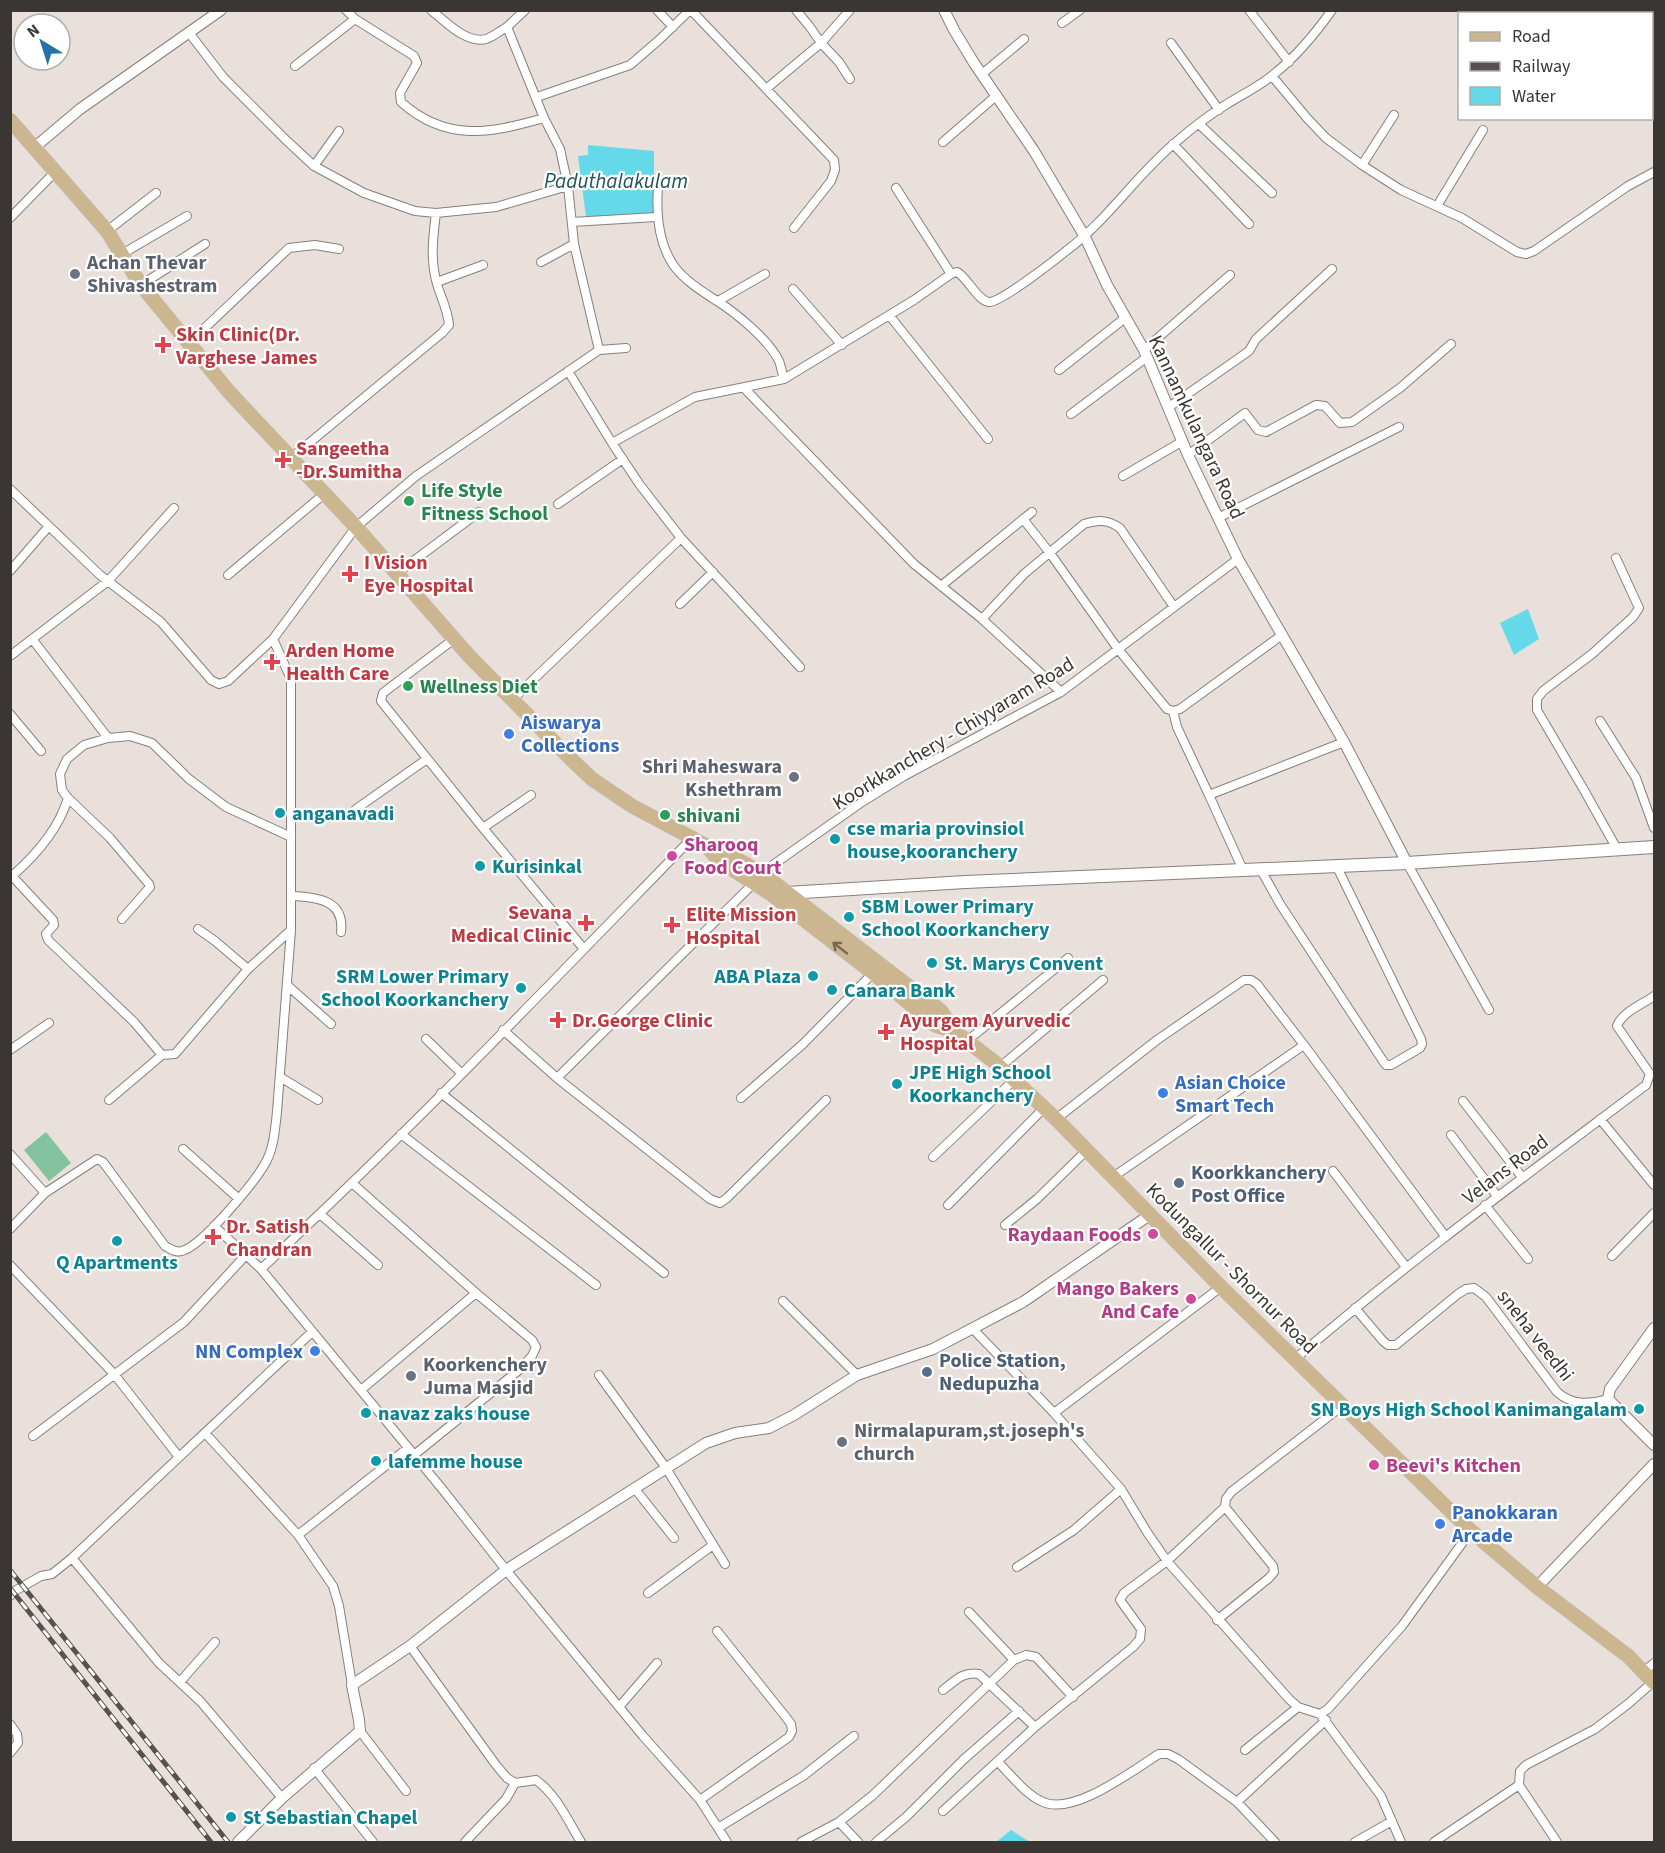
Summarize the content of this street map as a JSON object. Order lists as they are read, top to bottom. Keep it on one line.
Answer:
{"streets":{"main road":["Kodungallur - Shornur Road"],"street":["Kannamkulangara Road","Koorkkanchery - Chiyyaram Road","Velans Road","sneha veedhi"]},"crossings":[["Kannamkulangara Road","Koorkkanchery - Chiyyaram Road"],["Koorkkanchery - Chiyyaram Road","Kodungallur - Shornur Road"],["Velans Road","Kodungallur - Shornur Road"],["Velans Road","sneha veedhi"]],"water":["Paduthalakulam"],"places":{"other":["Achan Thevar Shivashestram","Life Style Fitness School","Wellness Diet","Aiswarya Collections","Shri Maheswara Kshethram","anganavadi","shivani","cse maria provinsiol house,kooranchery","Sharooq Food Court","Kurisinkal","SBM Lower Primary School Koorkanchery","St. Marys Convent","ABA Plaza","SRM Lower Primary School Koorkanchery","Canara Bank","JPE High School Koorkanchery","Asian Choice Smart Tech","Koorkkanchery Post Office","Raydaan Foods","Q Apartments","Mango Bakers And Cafe","NN Complex","Police Station, Nedupuzha","Koorkenchery Juma Masjid","SN Boys High School Kanimangalam","navaz zaks house","Nirmalapuram,st.joseph's church","lafemme house","Beevi's Kitchen","Panokkaran Arcade","St Sebastian Chapel"],"health":["Skin Clinic(Dr. Varghese James","Sangeetha -Dr.Sumitha","I Vision Eye Hospital","Arden Home Health Care","Sevana Medical Clinic","Elite Mission Hospital","Dr.George Clinic","Ayurgem Ayurvedic Hospital","Dr. Satish Chandran"]},"legend":["Road","Railway","Water"],"north":"top left"}
